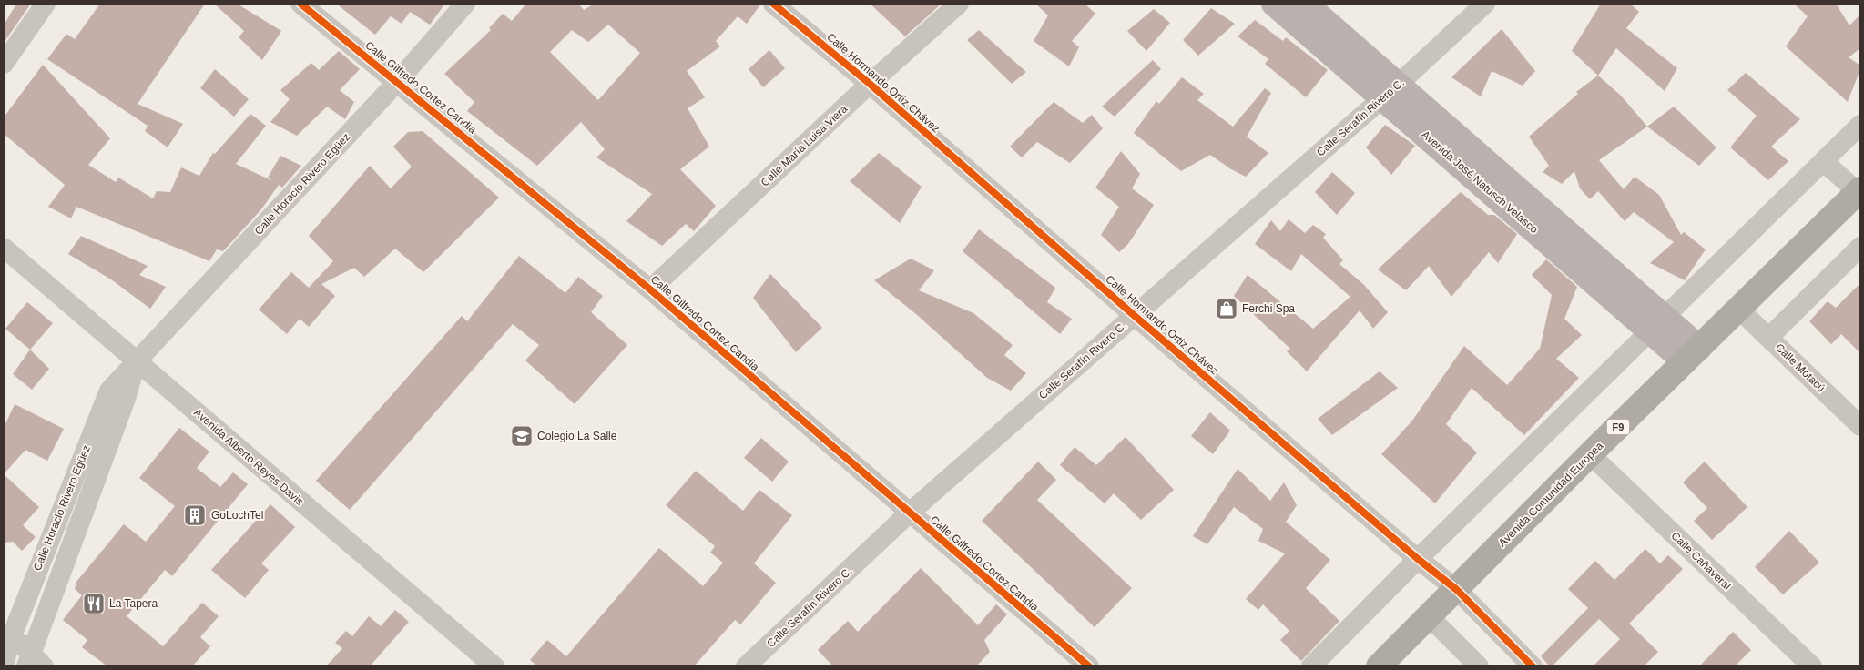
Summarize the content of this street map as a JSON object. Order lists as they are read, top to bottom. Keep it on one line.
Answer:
{"streets":{"highway":["F9","Avenida Comunidad Europea"],"main road":["Avenida José Natusch Velasco"],"street":["Calle Hormando Ortiz Chávez","Calle Gilfredo Cortez Candia","Calle Serafín Rivero C.","Calle María Luisa Viera","Calle Horacio Rivero Egüez","Calle Motacú","Avenida Alberto Reyes Davis","Calle Cañaveral"]},"crossings":[["Calle Hormando Ortiz Chávez","Calle Serafín Rivero C."],["Calle Hormando Ortiz Chávez","Calle María Luisa Viera"],["Calle Hormando Ortiz Chávez","Avenida Comunidad Europea"],["Calle Gilfredo Cortez Candia","Calle Serafín Rivero C."],["Calle Gilfredo Cortez Candia","Calle María Luisa Viera"],["Calle Gilfredo Cortez Candia","Calle Horacio Rivero Egüez"],["Calle Serafín Rivero C.","Avenida José Natusch Velasco"],["Avenida José Natusch Velasco","Avenida Comunidad Europea"],["Calle Horacio Rivero Egüez","Avenida Alberto Reyes Davis"],["Calle Motacú","Avenida Comunidad Europea"],["Avenida Comunidad Europea","Calle Cañaveral"]],"places":{"shop":["Ferchi Spa"],"school or university":["Colegio La Salle"],"building":["GoLochTel"],"restaurant":["La Tapera"]}}
